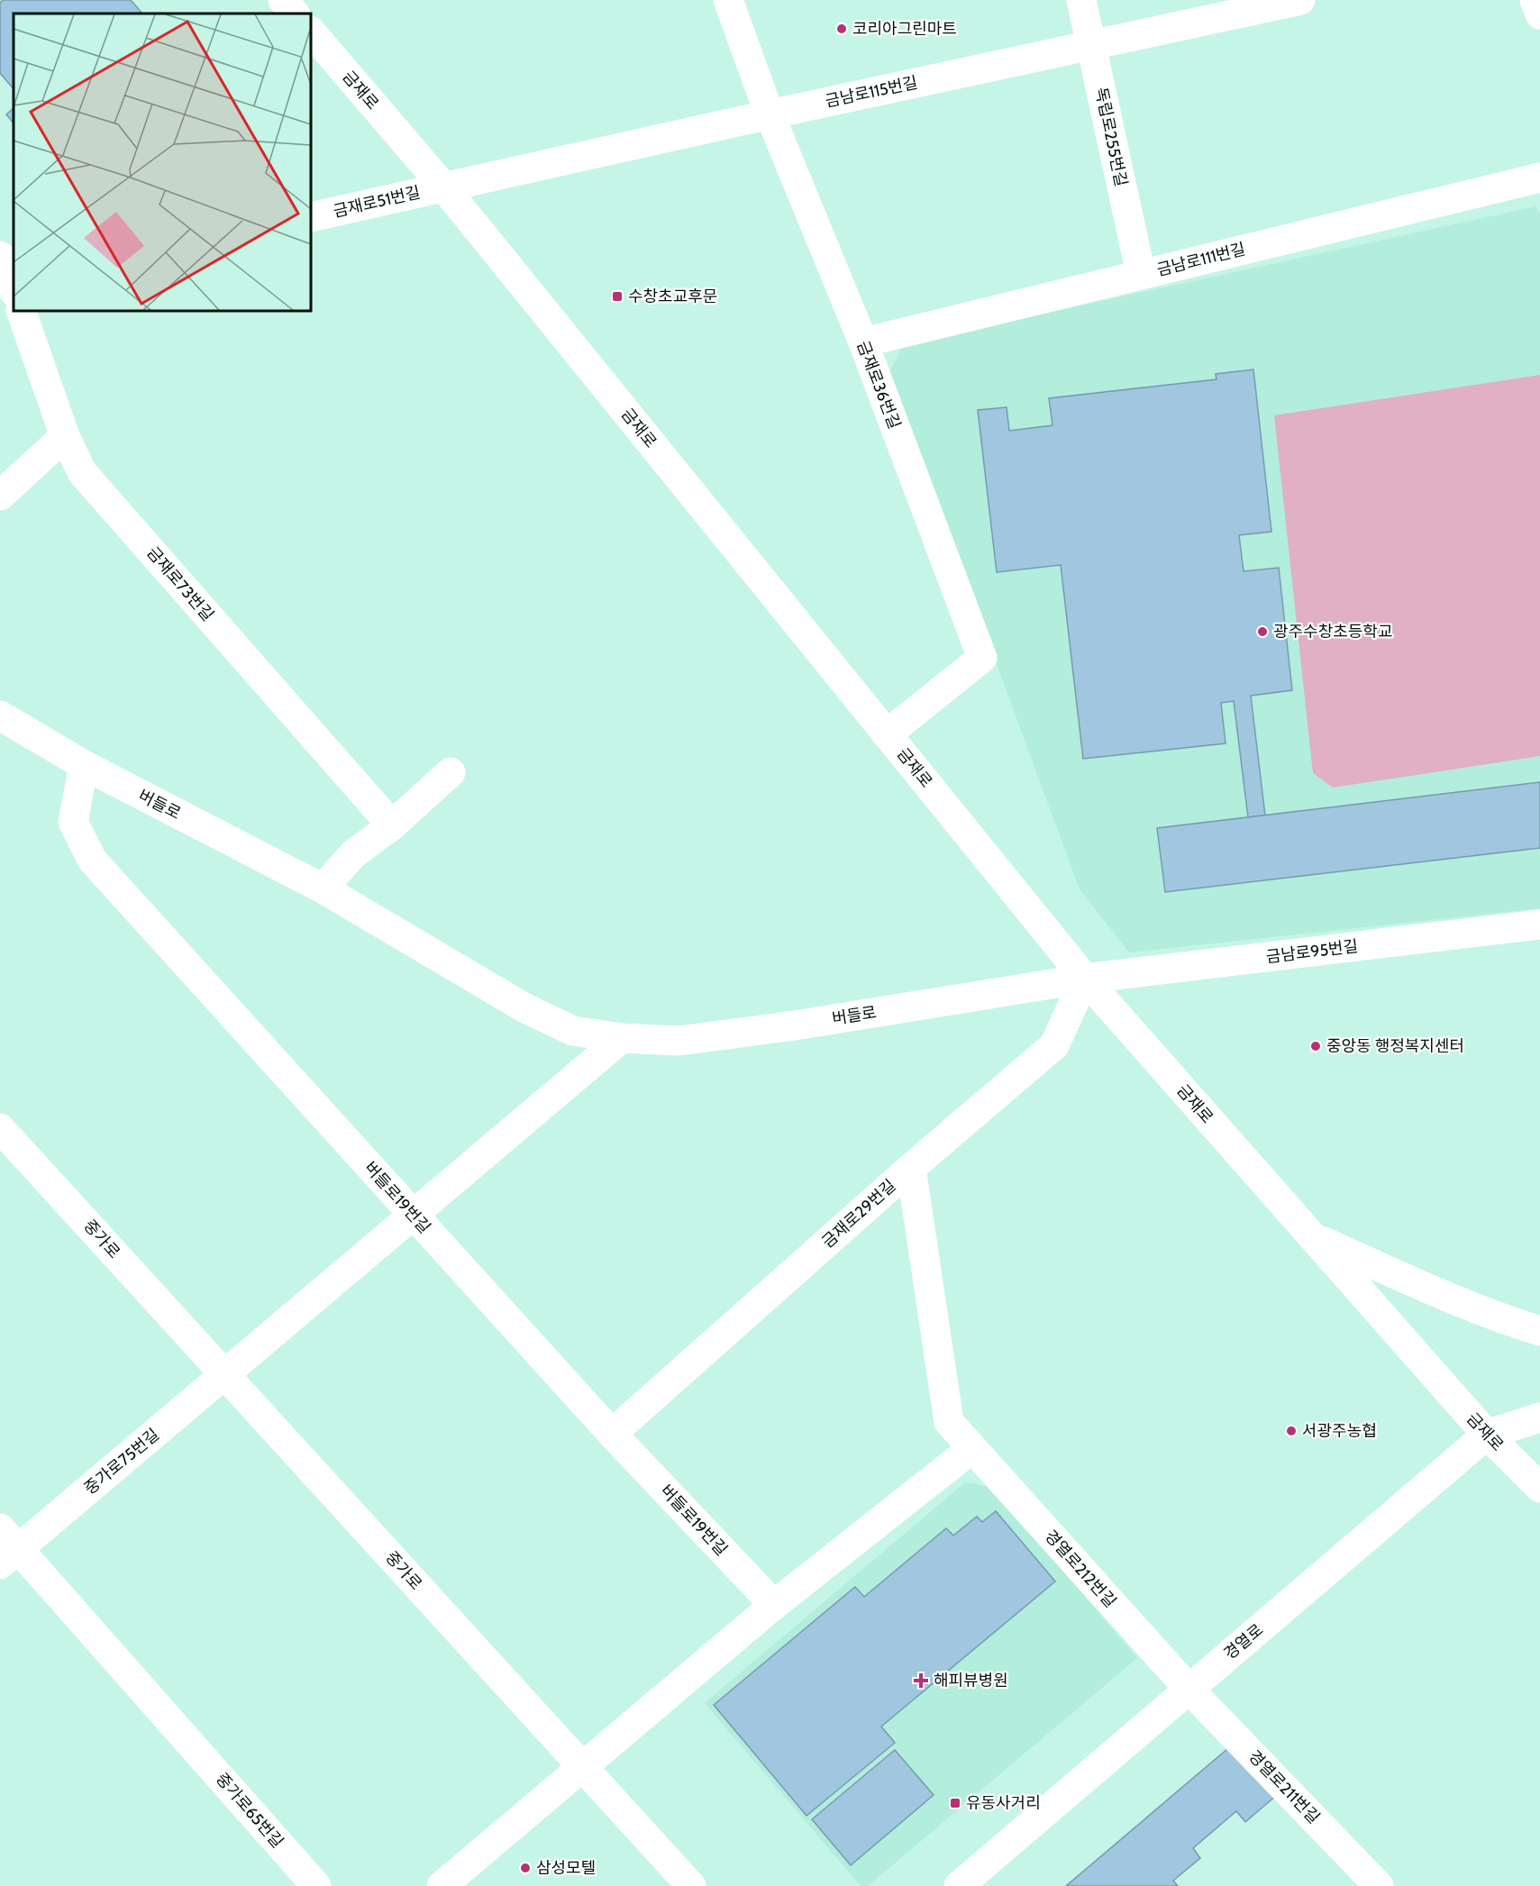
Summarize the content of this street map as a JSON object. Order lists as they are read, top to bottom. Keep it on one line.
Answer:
{"streets":{"street":["금재로","금남로115번길","독립로255번길","금재로51번길","금남로111번길","금재로36번길","금재로73번길","버들로","금남로95번길","버들로19번길","금재로29번길","중가로","중가로75번길","경열로212번길","경열로","경열로211번길","중가로65번길"]},"crossings":[["금재로","금남로115번길"],["금재로","금재로51번길"],["금재로","금재로36번길"],["금재로","버들로"],["금재로","금남로95번길"],["금재로","금재로29번길"],["금재로","경열로"],["금남로115번길","독립로255번길"],["금남로115번길","금재로51번길"],["금남로115번길","금재로36번길"],["독립로255번길","금남로111번길"],["금남로111번길","금재로36번길"],["버들로","금남로95번길"],["버들로","버들로19번길"],["버들로","금재로29번길"],["금남로95번길","금재로29번길"],["버들로19번길","금재로29번길"],["금재로29번길","경열로212번길"],["중가로","중가로75번길"],["중가로75번길","중가로65번길"],["경열로212번길","경열로"],["경열로212번길","경열로211번길"],["경열로","경열로211번길"]],"places":{"other":["코리아그린마트","광주수창초등학교","중앙동 행정복지센터","서광주농협","삼성모텔"],"transit":["수창초교후문","유동사거리"],"health":["해피뷰병원"]}}
